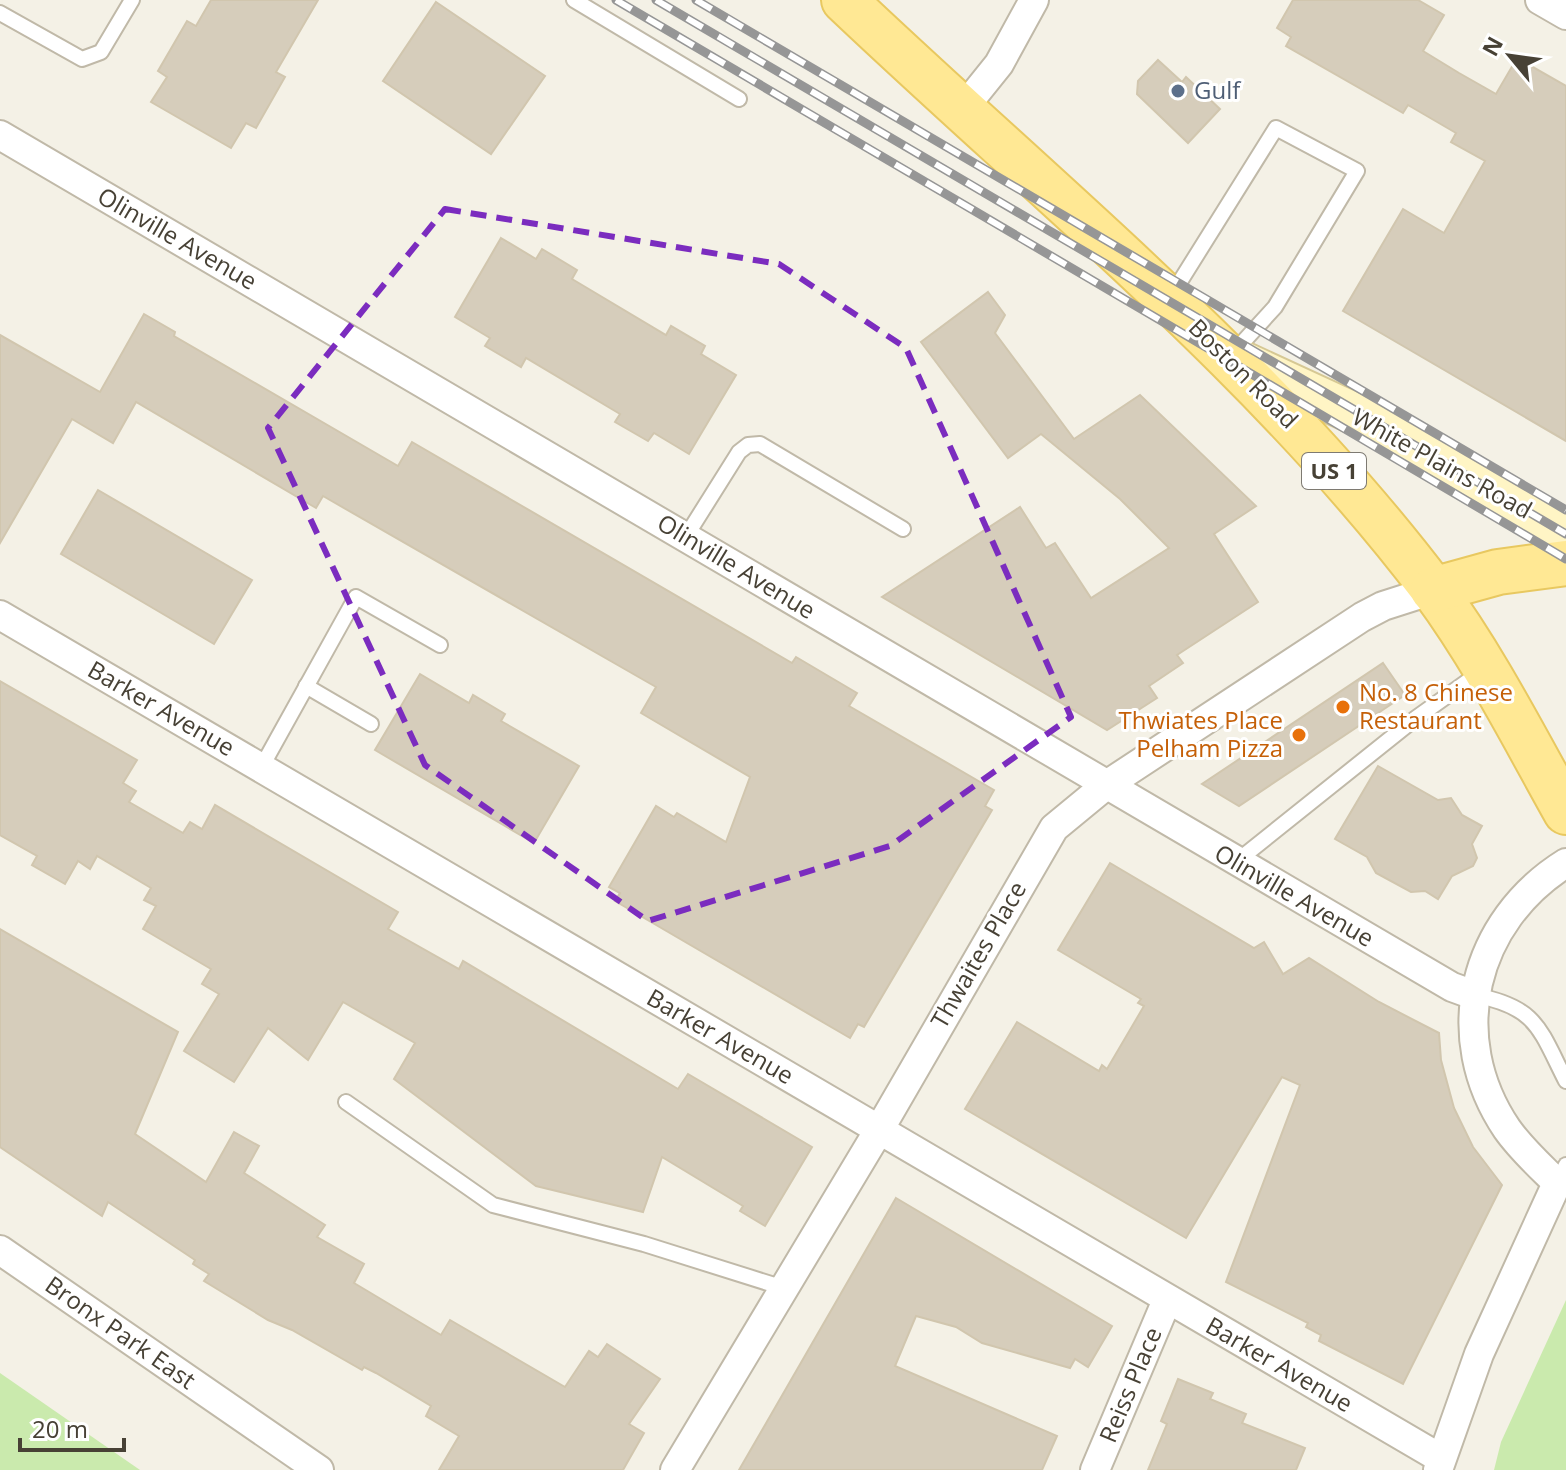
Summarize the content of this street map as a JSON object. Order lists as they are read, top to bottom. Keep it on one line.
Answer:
{"streets":{"main road":["Boston Road","White Plains Road","US 1"],"street":["Olinville Avenue","Barker Avenue","Thwaites Place","Bronx Park East","Reiss Place"]},"crossings":[["Olinville Avenue","Thwaites Place"],["Boston Road","White Plains Road"],["Boston Road","Thwaites Place"],["Barker Avenue","Thwaites Place"],["Barker Avenue","Reiss Place"]],"places":["Gulf","No. 8 Chinese Restaurant","Thwiates Place Pelham Pizza"],"scale_bar":"20 m","north":"top left"}
